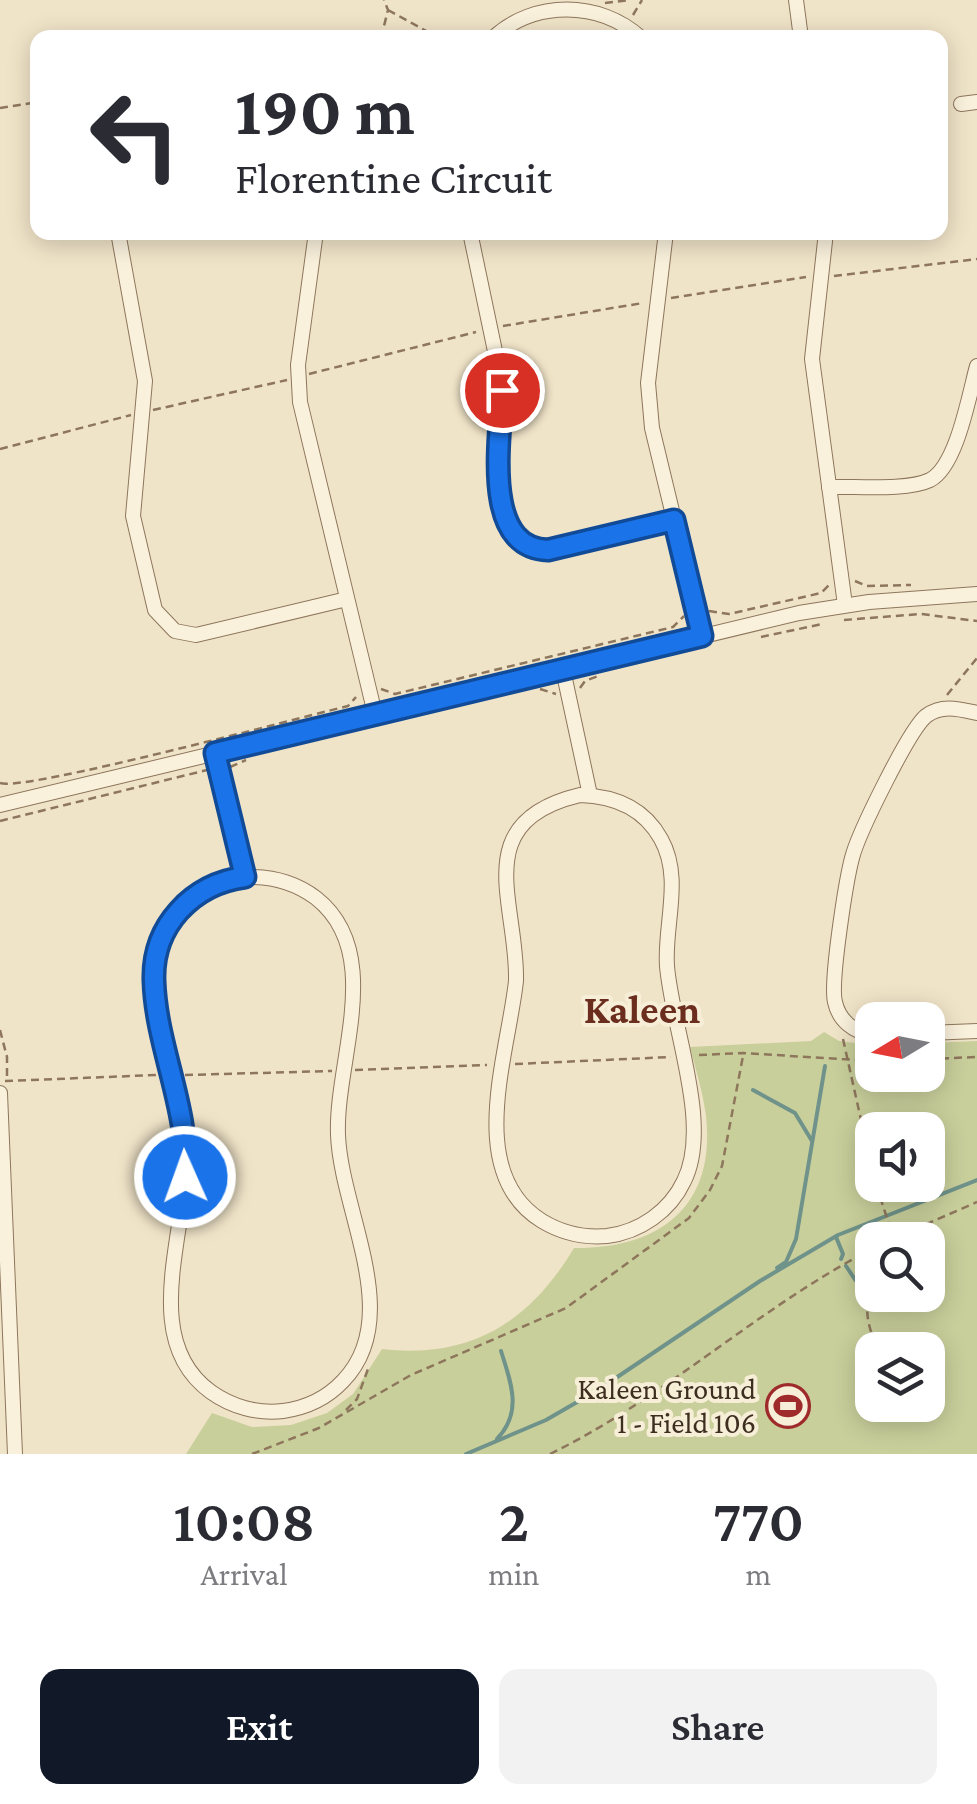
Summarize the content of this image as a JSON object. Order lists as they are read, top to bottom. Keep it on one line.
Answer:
{"districts":["Kaleen"],"places":{"sports":["Kaleen Ground 1 - Field 106"]},"north":"left","page":{"turn":["190 m","Florentine Circuit"],"eta":["10:08","Arrival","2","min","770","m"],"buttons":["Exit","Share"]}}
